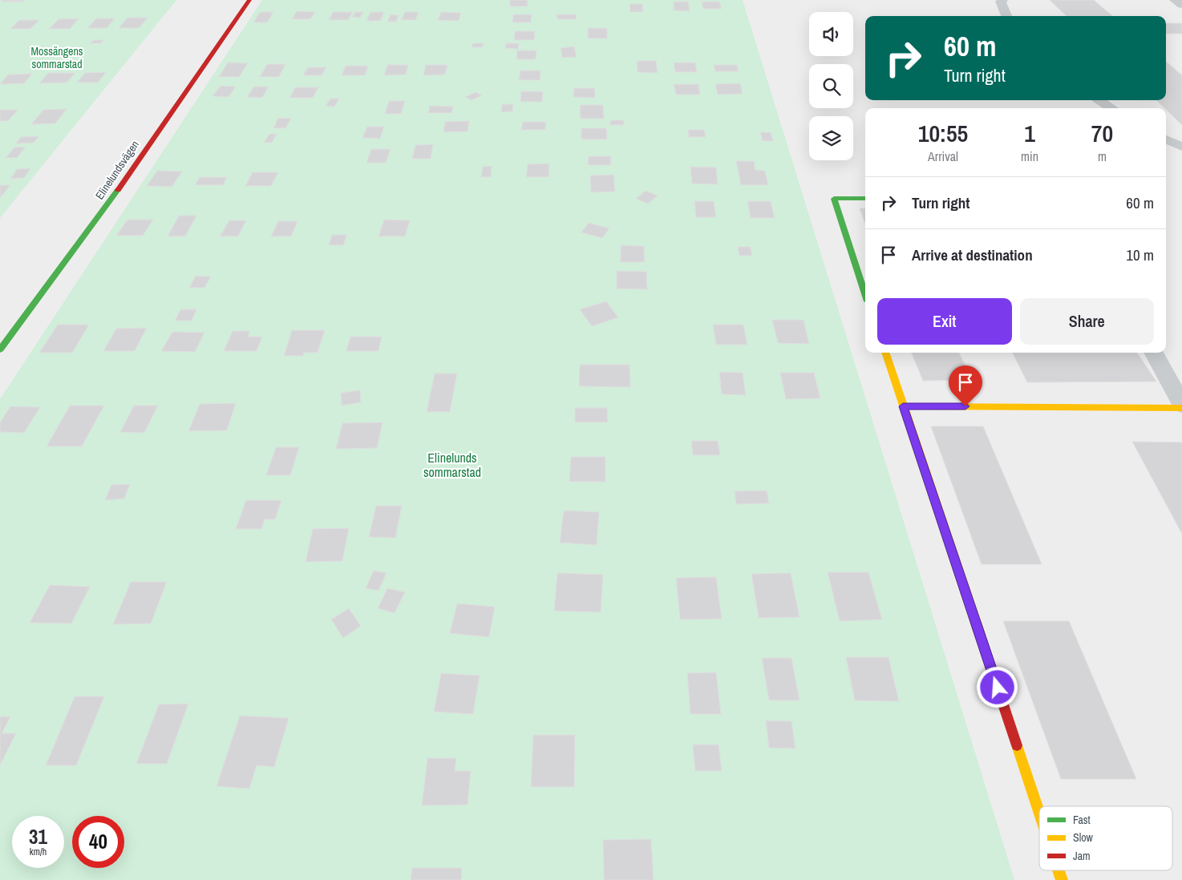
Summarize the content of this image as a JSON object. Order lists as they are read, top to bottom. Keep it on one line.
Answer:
{"streets":{"street":["Elinelundsvägen"]},"parks":["Mossängens sommarstad","Elinelunds sommarstad"],"legend":["Fast","Slow","Jam"],"page":{"turn":["60 m","Turn right"],"eta":["10:55","Arrival","1","min","70","m"],"list":[{"name":"Turn right","value":"60 m"},{"name":"Arrive at destination","value":"10 m"}],"buttons":["Exit","Share"],"speed":"31 km/h","limit":"40"}}
